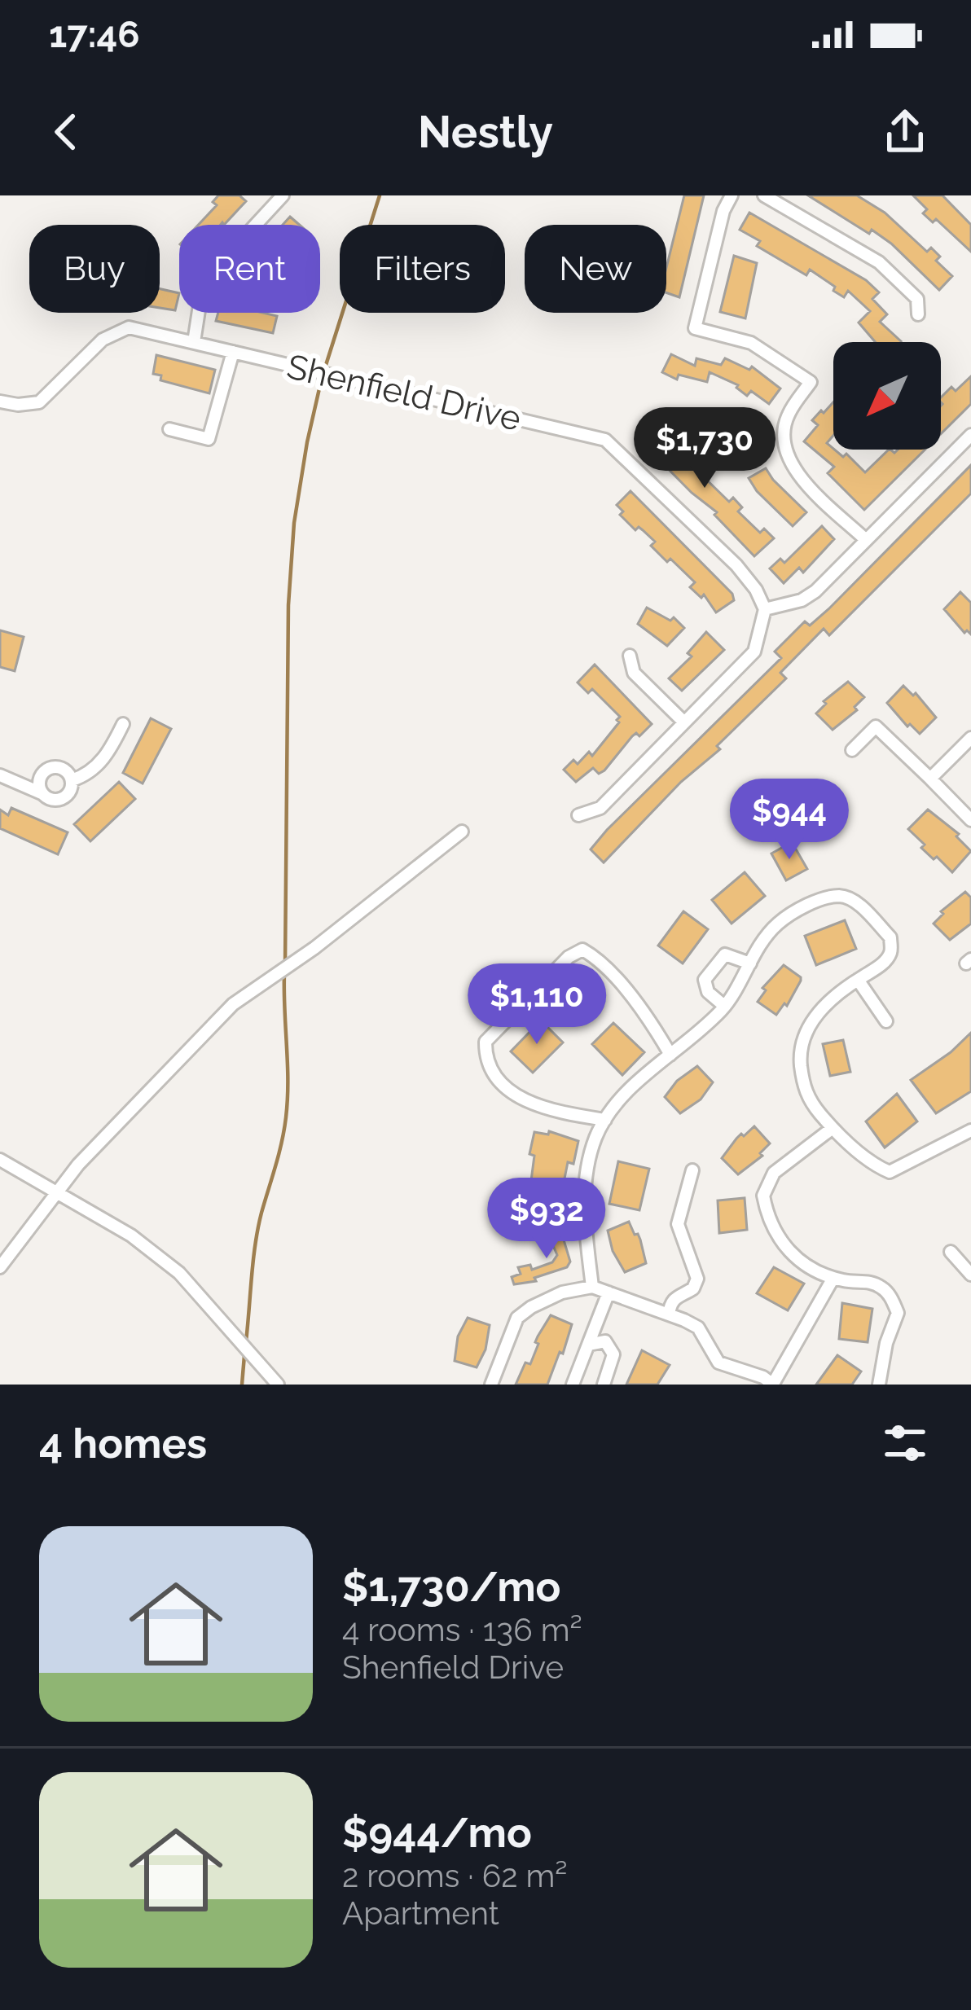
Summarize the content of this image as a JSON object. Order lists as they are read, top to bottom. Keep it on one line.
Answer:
{"streets":{"street":["Shenfield Drive"]},"north":"bottom left","page":{"status":"17:46","header":"Nestly","chip":["Buy","Rent","Filters","New"],"price":["$1,730","$944","$1,110","$932"],"heading":"4 homes","list":[{"name":"$1,730/mo","note":"4 rooms · 136 m² · Shenfield Drive"},{"name":"$944/mo","note":"2 rooms · 62 m² · Apartment"}]}}
